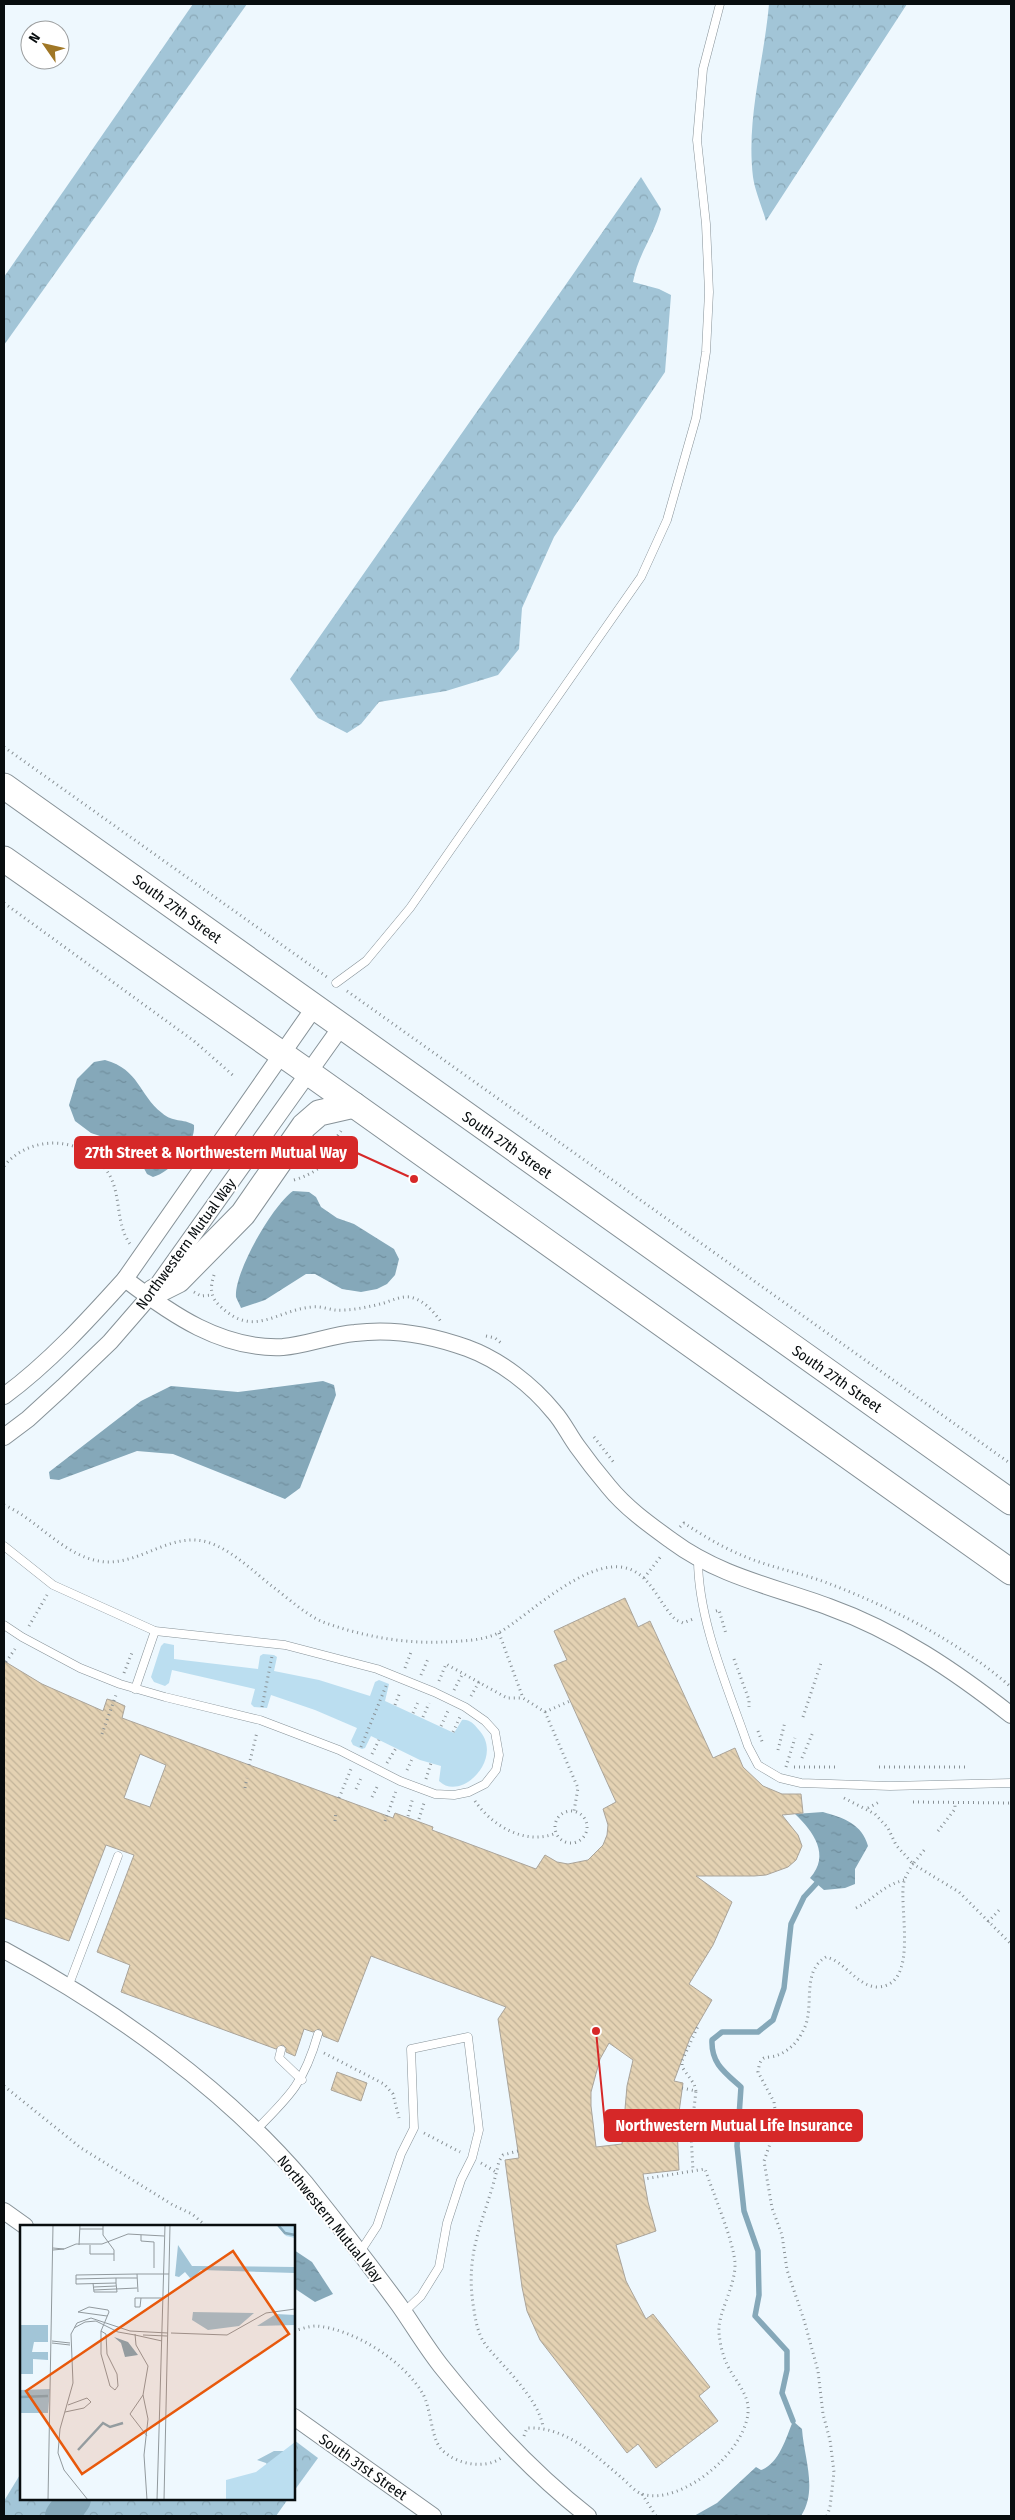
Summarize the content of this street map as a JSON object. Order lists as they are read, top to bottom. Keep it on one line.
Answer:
{"streets":{"main road":["South 27th Street"],"street":["Northwestern Mutual Way","South 31st Street"]},"crossings":[["South 27th Street","Northwestern Mutual Way"]],"places":["27th Street & Northwestern Mutual Way","Northwestern Mutual Life Insurance"],"north":"top left"}
